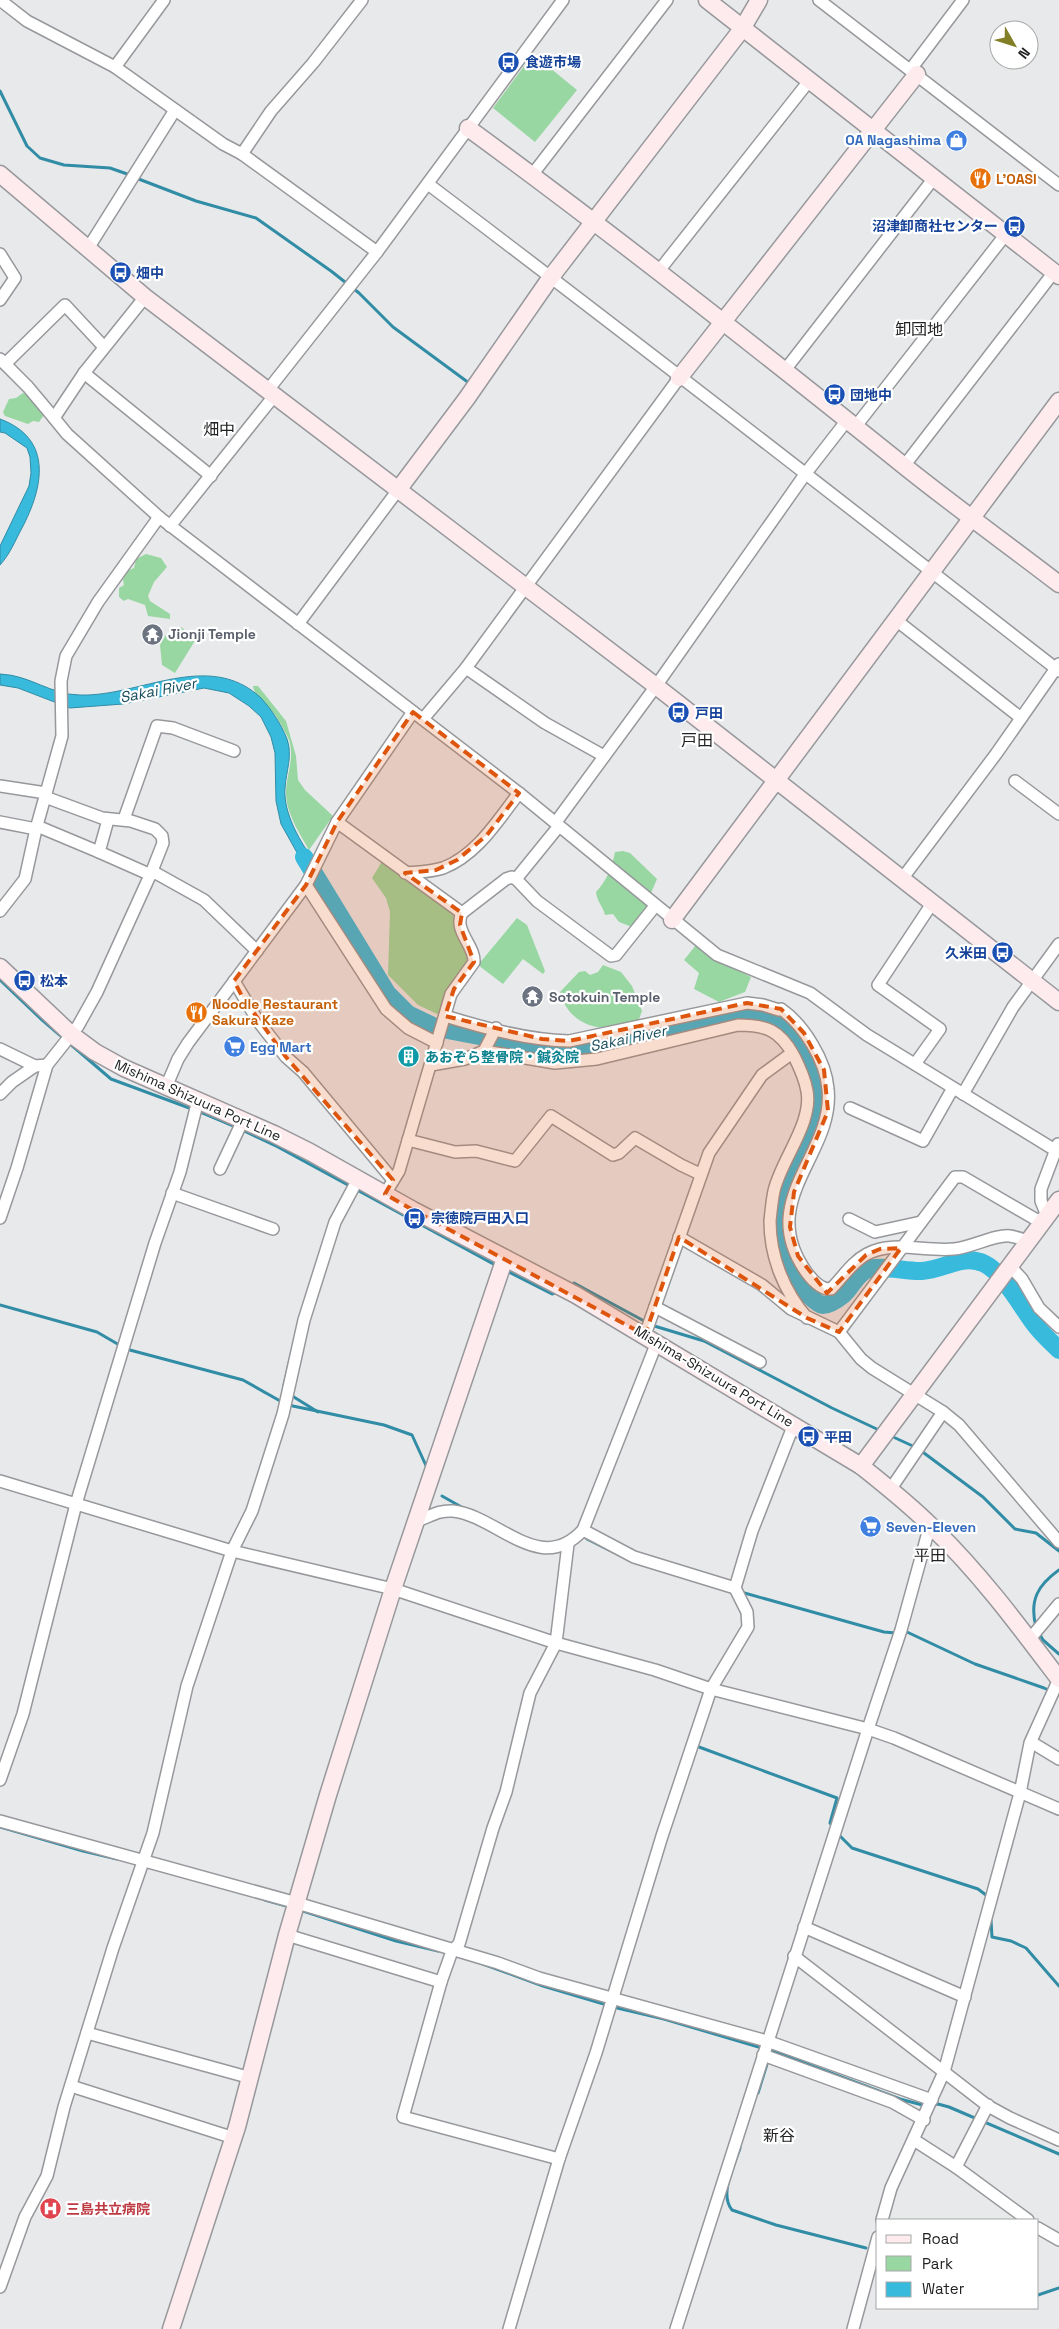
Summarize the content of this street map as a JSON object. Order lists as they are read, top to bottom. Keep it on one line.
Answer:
{"streets":{"street":["Mishima Shizuura Port Line","Mishima-Shizuura Port Line"]},"crossings":[["Mishima Shizuura Port Line","Mishima-Shizuura Port Line"]],"districts":["卸団地","畑中","戸田","平田","新谷"],"water":["Sakai River"],"places":{"bus stop":["食遊市場","沼津卸商社センター","畑中","団地中","戸田","久米田","松本","宗徳院戸田入口","平田"],"shop":["OA Nagashima"],"restaurant":["L’OASI","Noodle Restaurant Sakura Kaze"],"temple":["Jionji Temple","Sotokuin Temple"],"supermarket":["Egg Mart","Seven-Eleven"],"building":["あおぞら整骨院・鍼灸院"],"hospital":["三島共立病院"]},"legend":["Road","Park","Water"],"north":"bottom right"}
